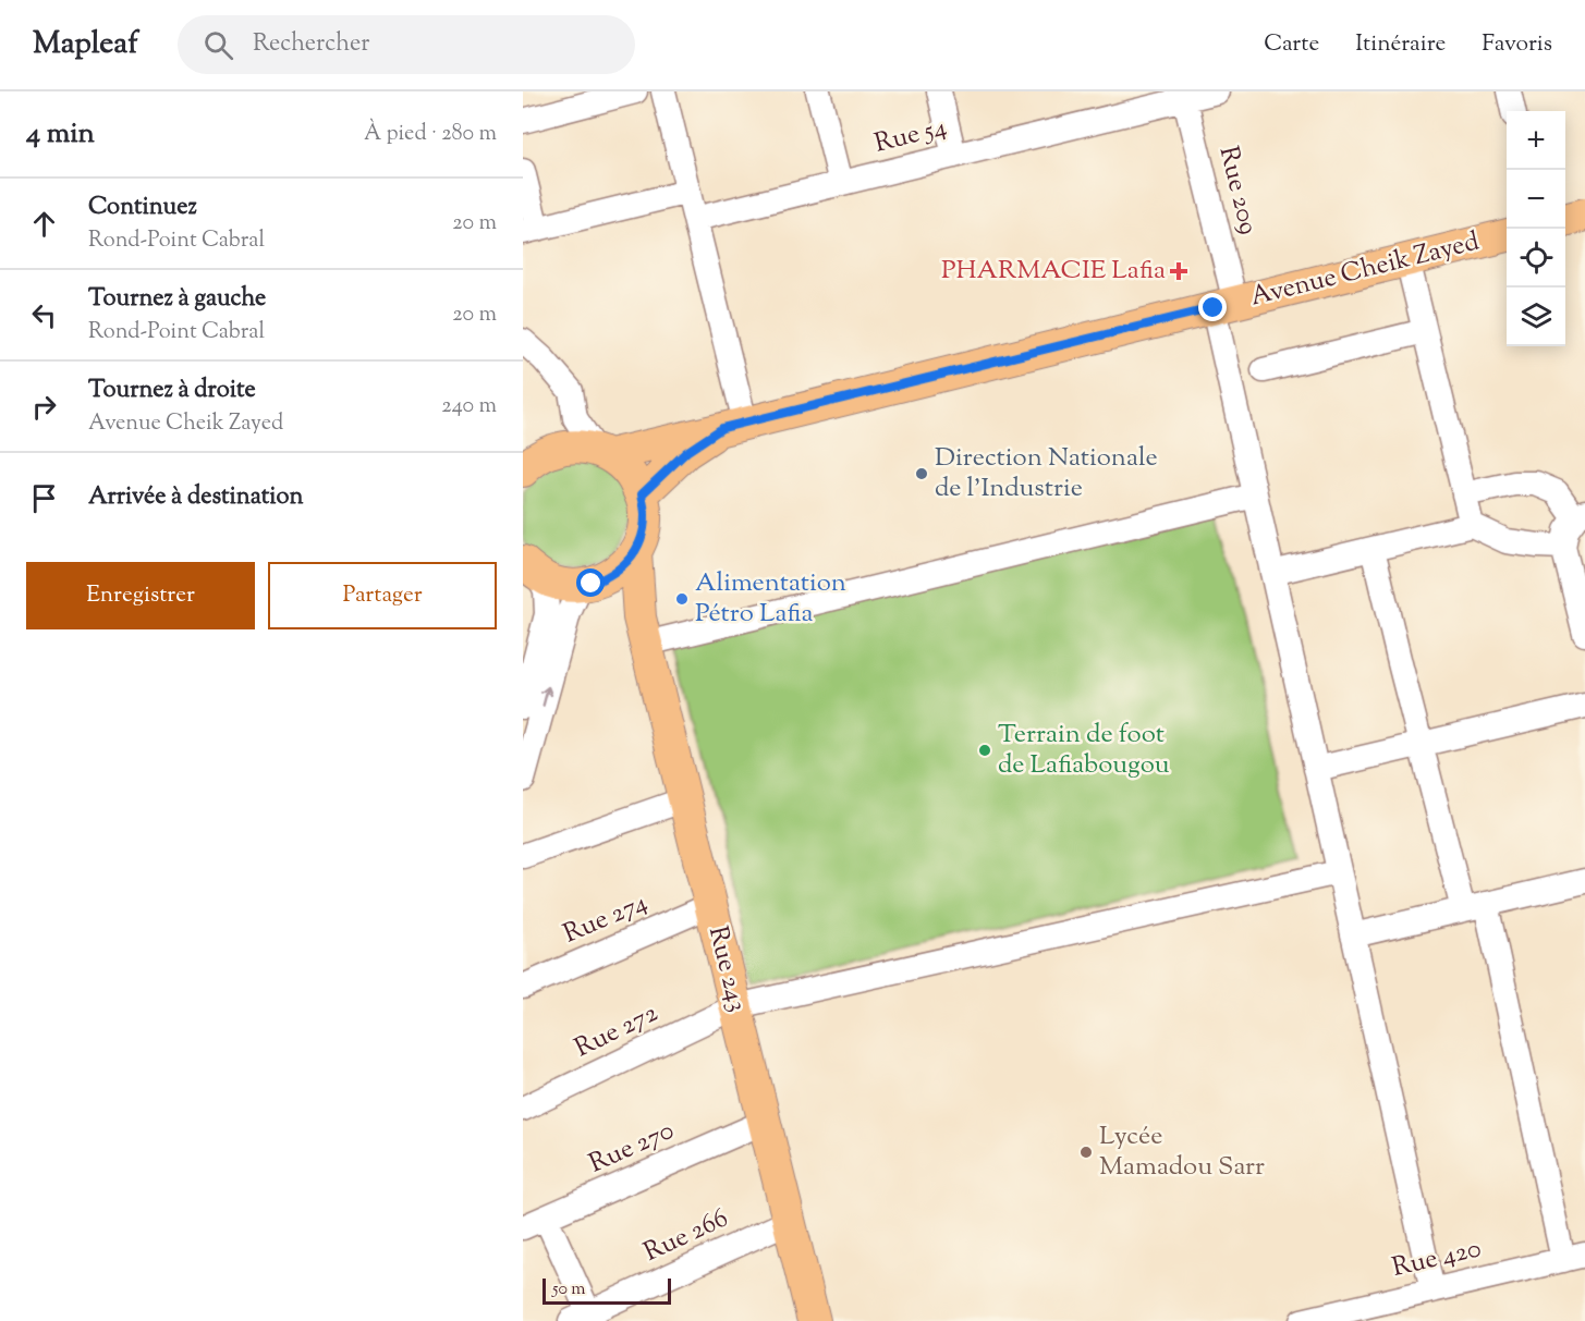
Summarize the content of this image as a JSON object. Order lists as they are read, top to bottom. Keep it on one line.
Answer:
{"streets":{"main road":["Avenue Cheik Zayed","Rue 243"],"street":["Rue 54","Rue 209","Rue 274","Rue 272","Rue 270","Rue 266","Rue 420"]},"crossings":[["Rue 54","Rue 209"],["Rue 209","Avenue Cheik Zayed"],["Rue 209","Rue 272"],["Rue 209","Rue 420"],["Rue 274","Rue 243"],["Rue 243","Rue 272"],["Rue 243","Rue 270"],["Rue 243","Rue 266"]],"places":{"health":["PHARMACIE Lafia"],"other":["Direction Nationale de l'Industrie","Alimentation Pétro Lafia","Terrain de foot de Lafiabougou","Lycée Mamadou Sarr"]},"scale_bar":"50 m","page":{"header":"Mapleaf","search":"Rechercher","nav":["Carte","Itinéraire","Favoris"],"heading":["4 min","À pied · 280 m"],"map_buttons":["+","−"],"list":[["Continuez","Rond-Point Cabral","20 m"],["Tournez à gauche","Rond-Point Cabral","20 m"],["Tournez à droite","Avenue Cheik Zayed","240 m"],"Arrivée à destination"],"buttons":["Enregistrer","Partager"],"scale":"50 m"}}
